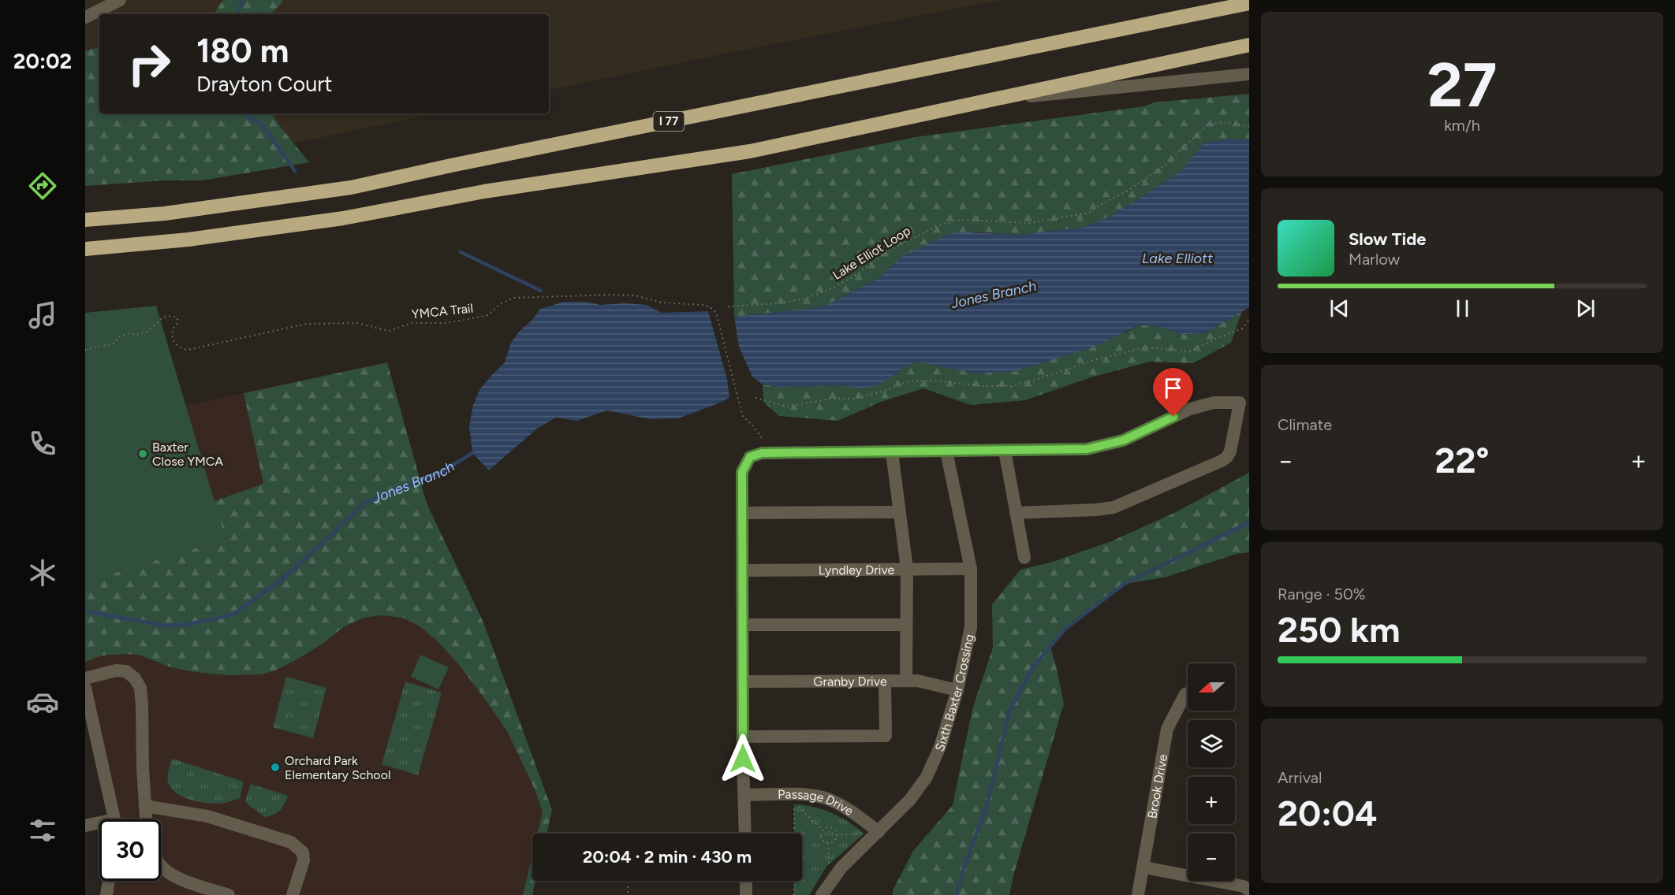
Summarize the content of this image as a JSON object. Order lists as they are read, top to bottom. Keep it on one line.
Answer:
{"streets":{"highway":["I 77"],"street":["Lyndley Drive","Granby Drive","Sixth Baxter Crossing","Brook Drive","Passage Drive"],"path":["Lake Elliot Loop","YMCA Trail"]},"crossings":[["Lyndley Drive","Sixth Baxter Crossing"],["Granby Drive","Sixth Baxter Crossing"],["Sixth Baxter Crossing","Passage Drive"]],"water":["Lake Elliott","Jones Branch"],"places":["Baxter Close YMCA","Orchard Park Elementary School"],"north":"left","page":{"tabs":"20:02","tile":[["27","km/h"],"Climate",["Range · 50%","250 km"],["Arrival","20:04"]],"turn":["180 m","Drayton Court"],"song":["Slow Tide","Marlow"],"heat":["−","22°","+"],"map_buttons":["+","−"],"limit":"30","trip":"20:04 · 2 min · 430 m"}}
